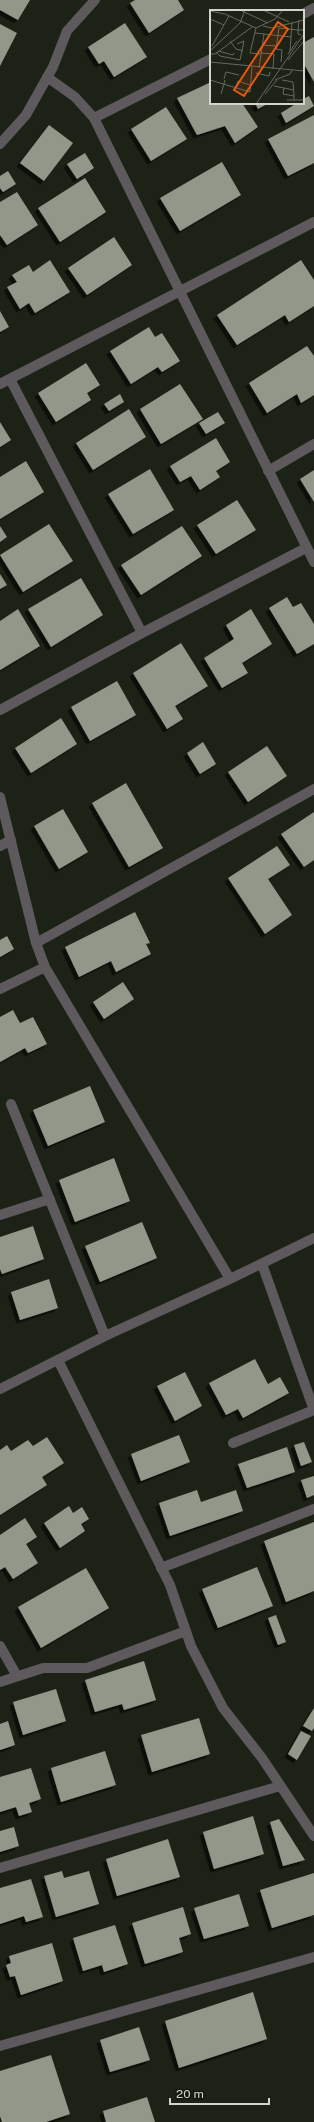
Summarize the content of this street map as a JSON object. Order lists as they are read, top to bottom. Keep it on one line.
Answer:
{"scale_bar":"20 m"}
